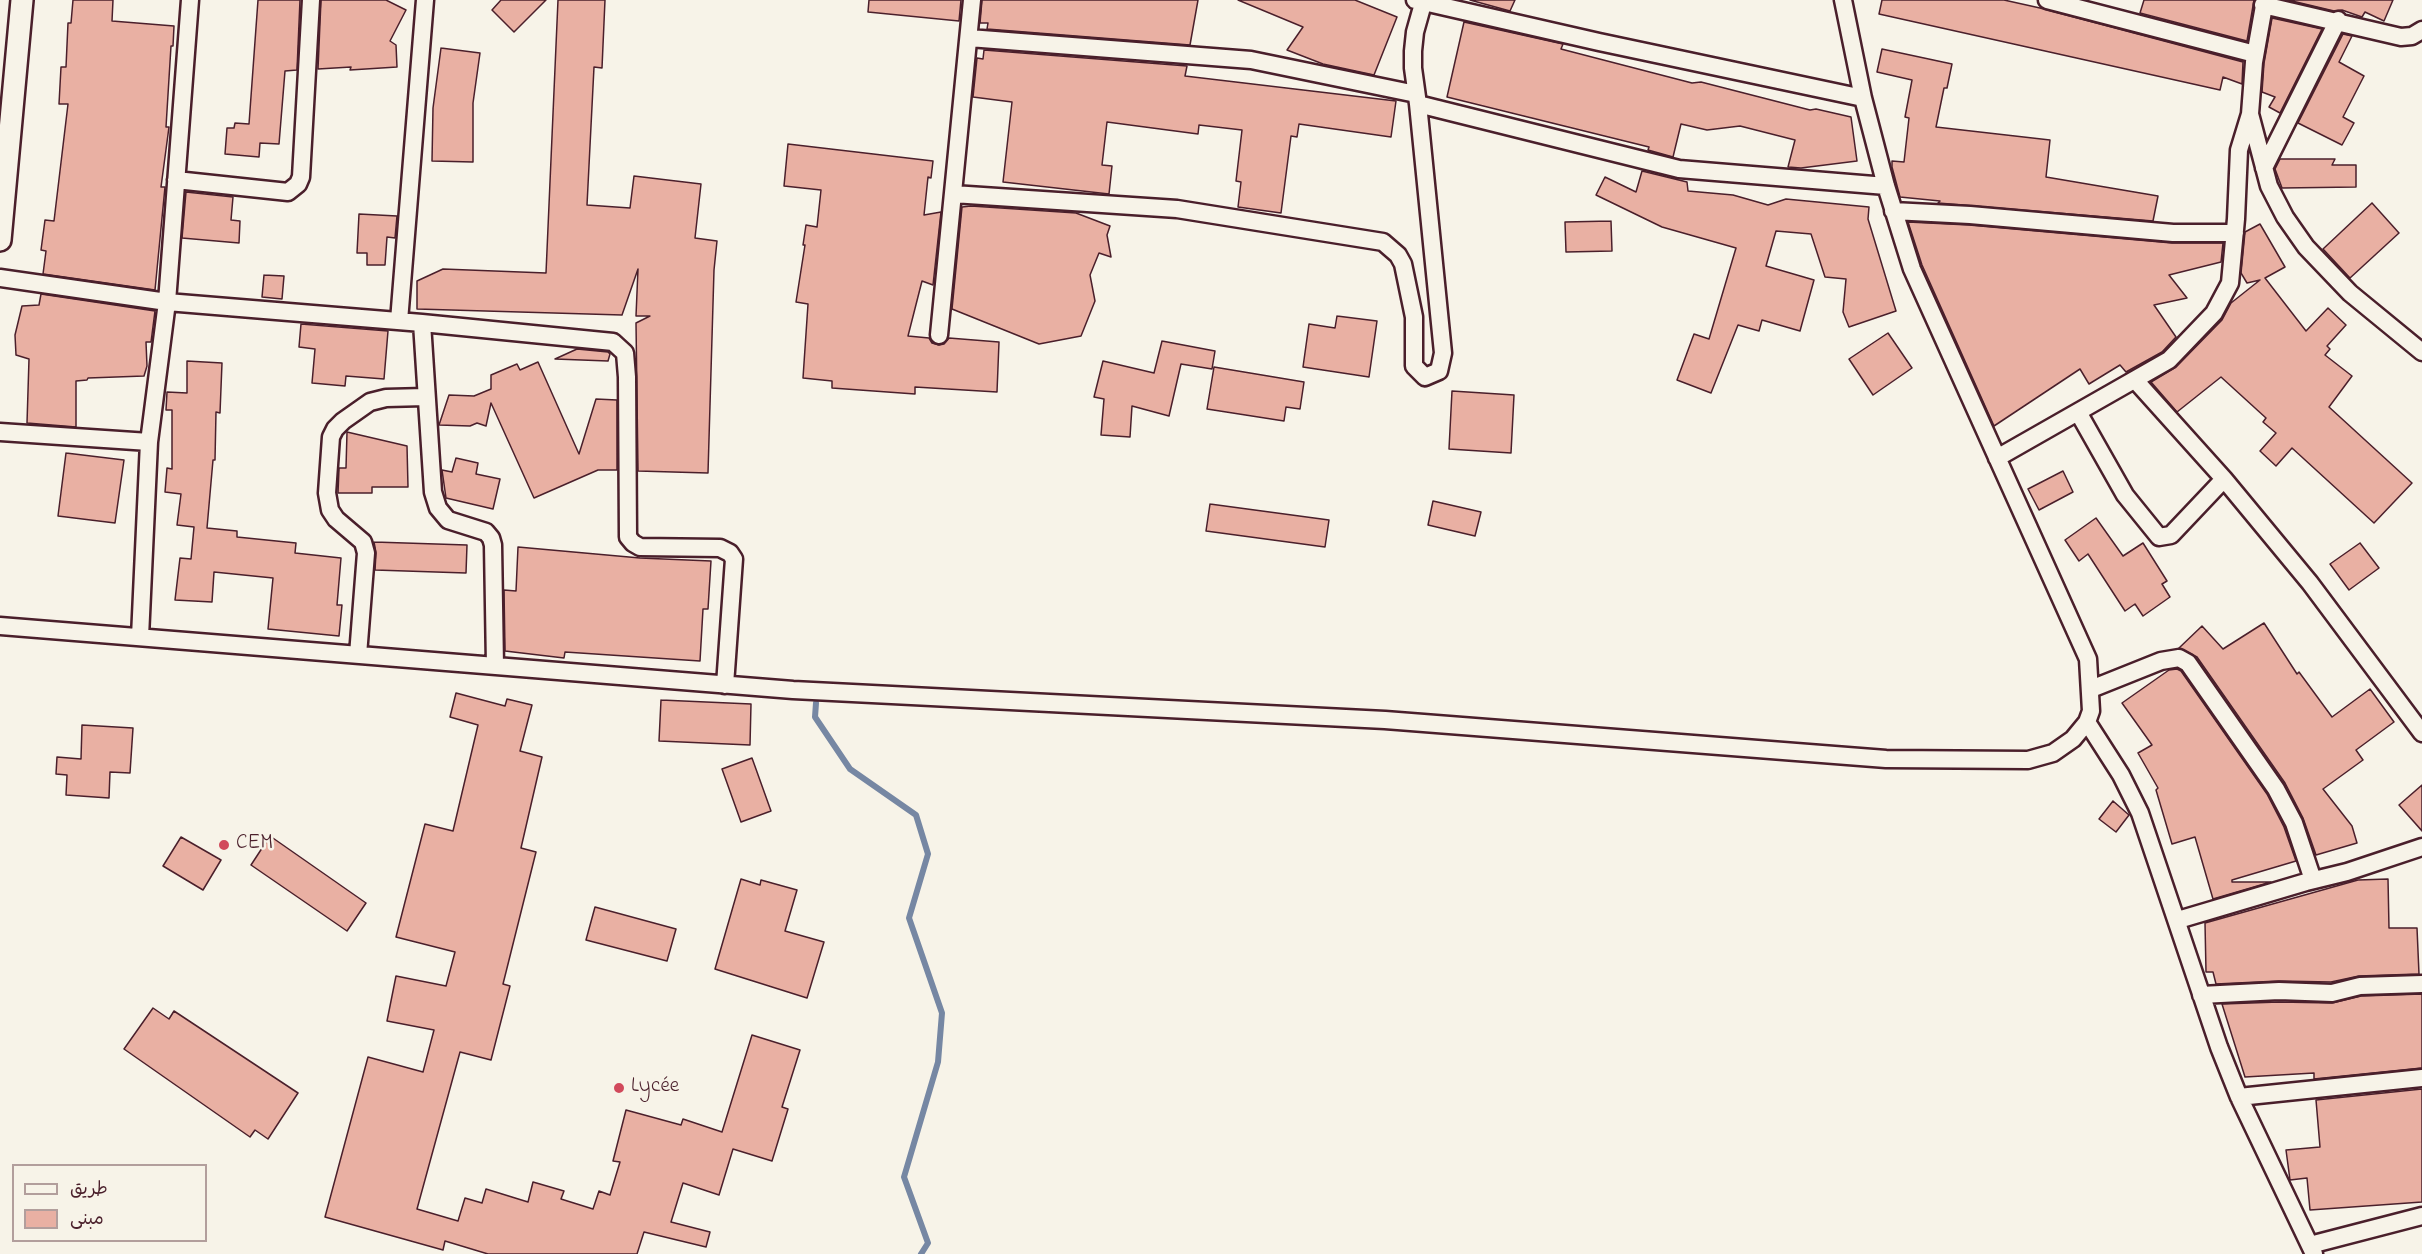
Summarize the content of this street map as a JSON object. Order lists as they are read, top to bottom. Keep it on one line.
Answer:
{"places":["CEM","Lycée"],"legend":["طريق","مبنى"]}
